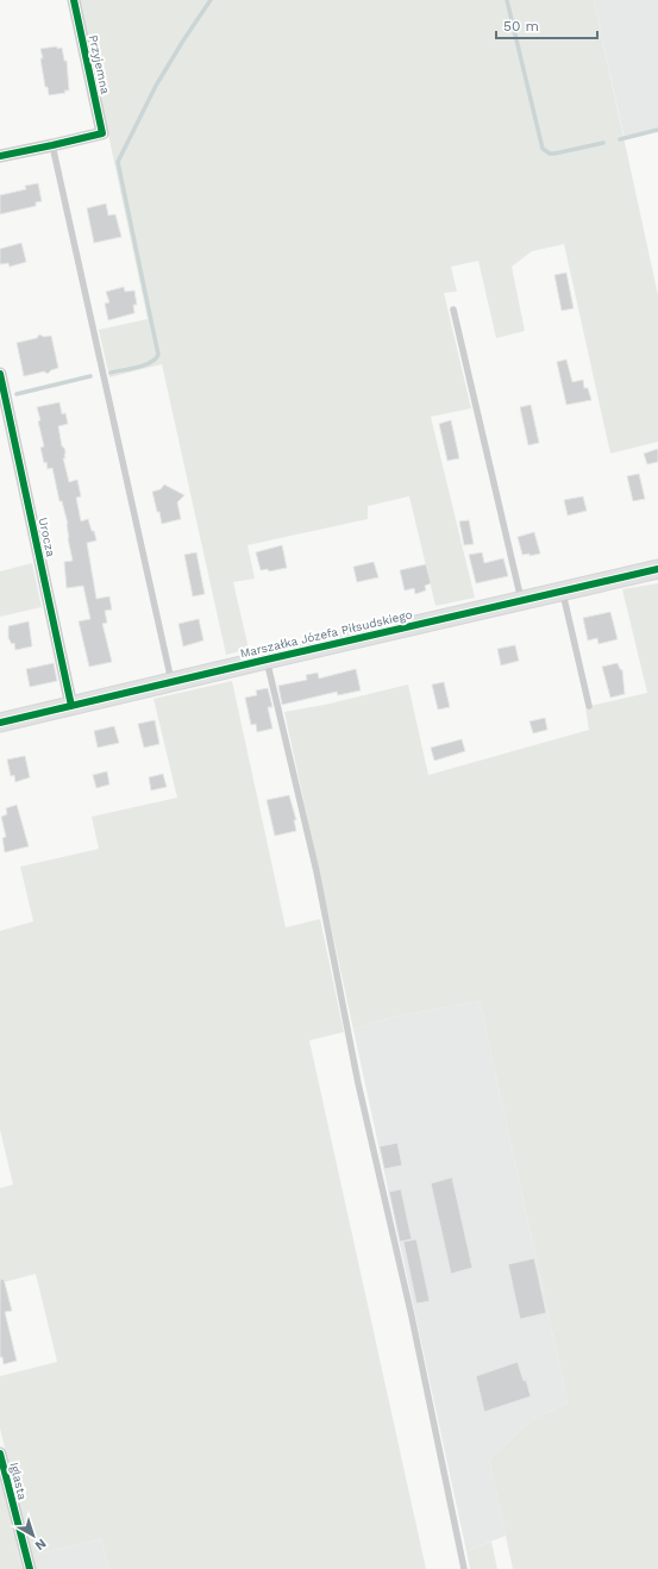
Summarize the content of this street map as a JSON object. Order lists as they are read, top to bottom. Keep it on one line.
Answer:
{"streets":{"street":["Przyjemna","Urocza","Marszałka Józefa Piłsudskiego","Iglasta"]},"crossings":[["Urocza","Marszałka Józefa Piłsudskiego"]],"scale_bar":"50 m","north":"bottom right"}
